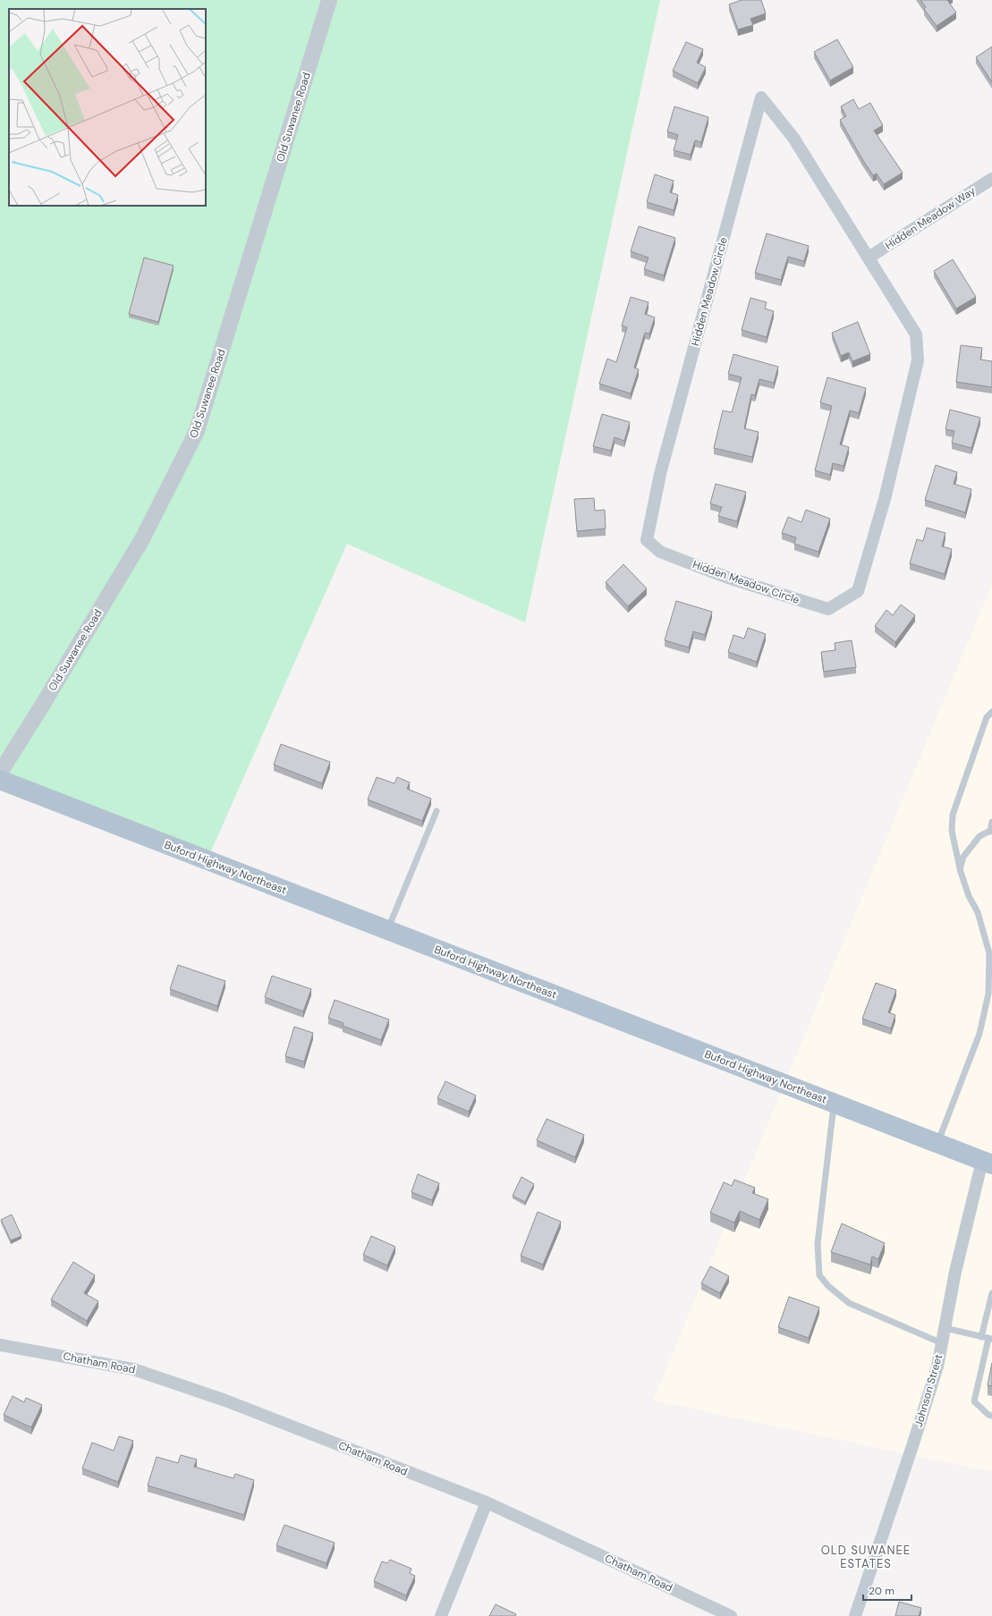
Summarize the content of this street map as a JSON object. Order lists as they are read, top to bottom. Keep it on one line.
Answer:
{"streets":{"main road":["Buford Highway Northeast"],"street":["Old Suwanee Road","Hidden Meadow Way","Hidden Meadow Circle","Chatham Road","Johnson Street"]},"crossings":[["Hidden Meadow Way","Hidden Meadow Circle"],["Buford Highway Northeast","Johnson Street"]],"districts":["OLD SUWANEE ESTATES"],"scale_bar":"20 m"}
